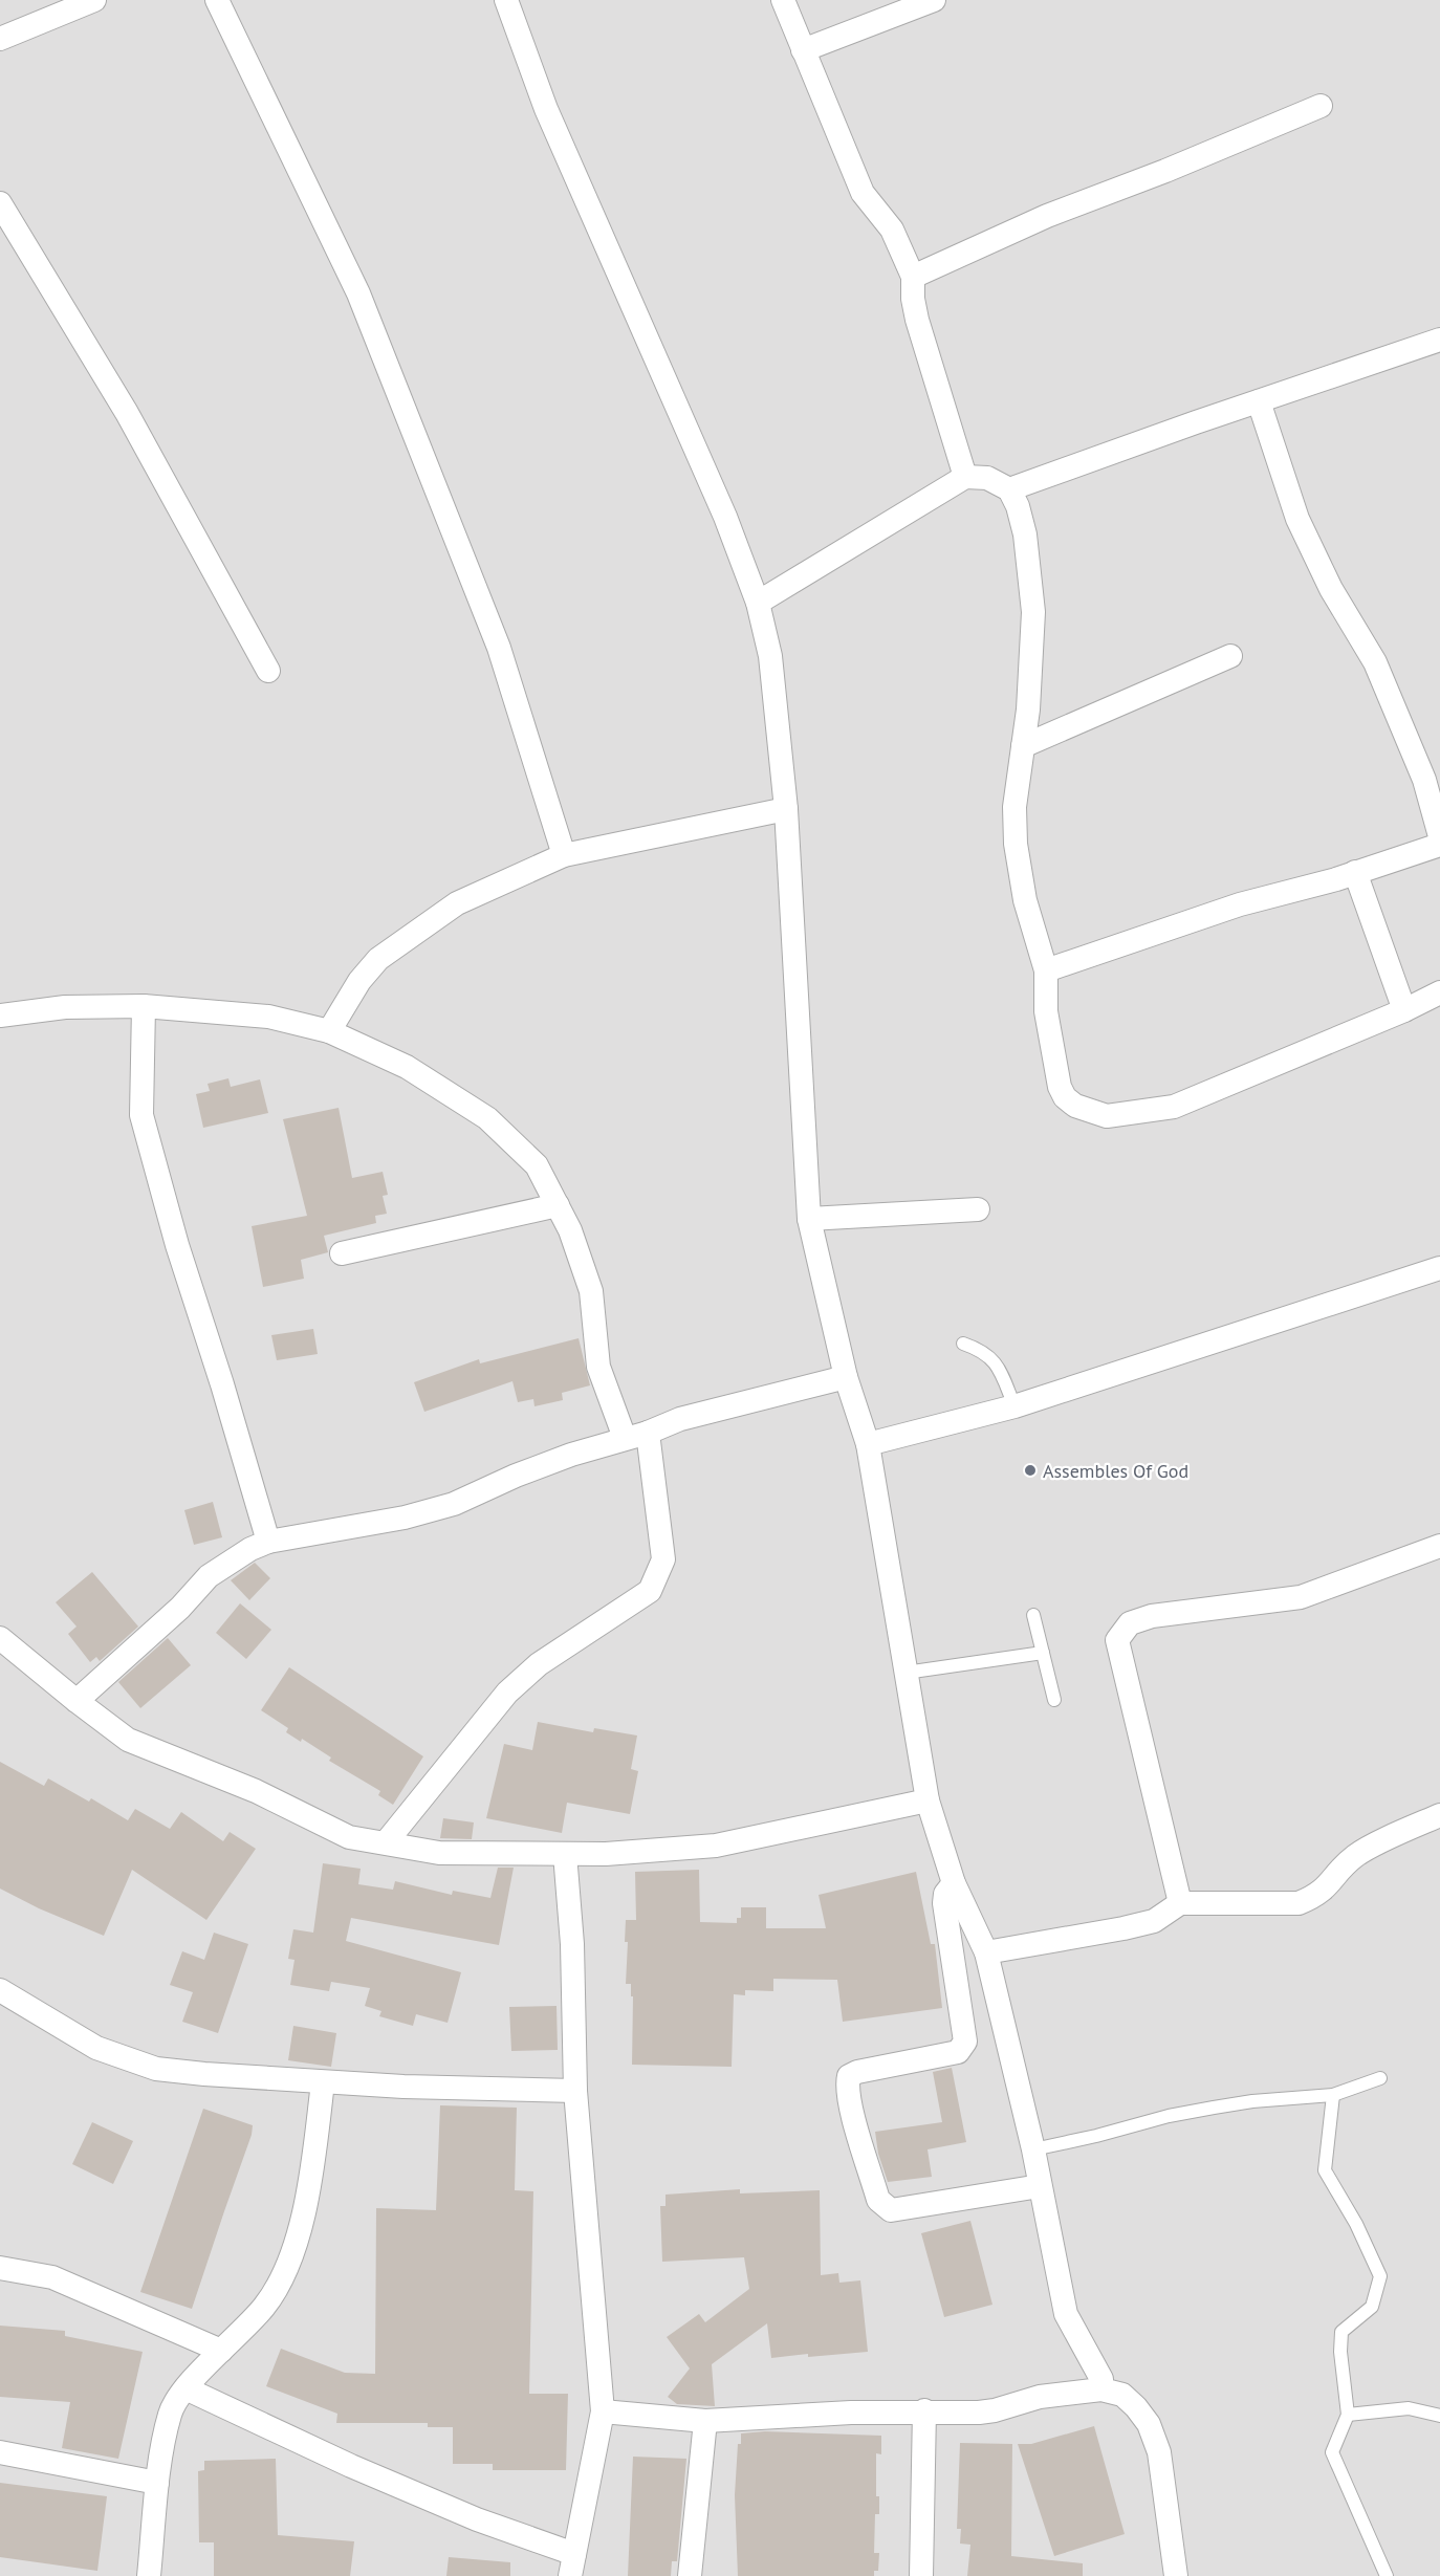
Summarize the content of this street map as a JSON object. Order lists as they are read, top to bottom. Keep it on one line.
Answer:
{"places":["Assembles Of God"]}
